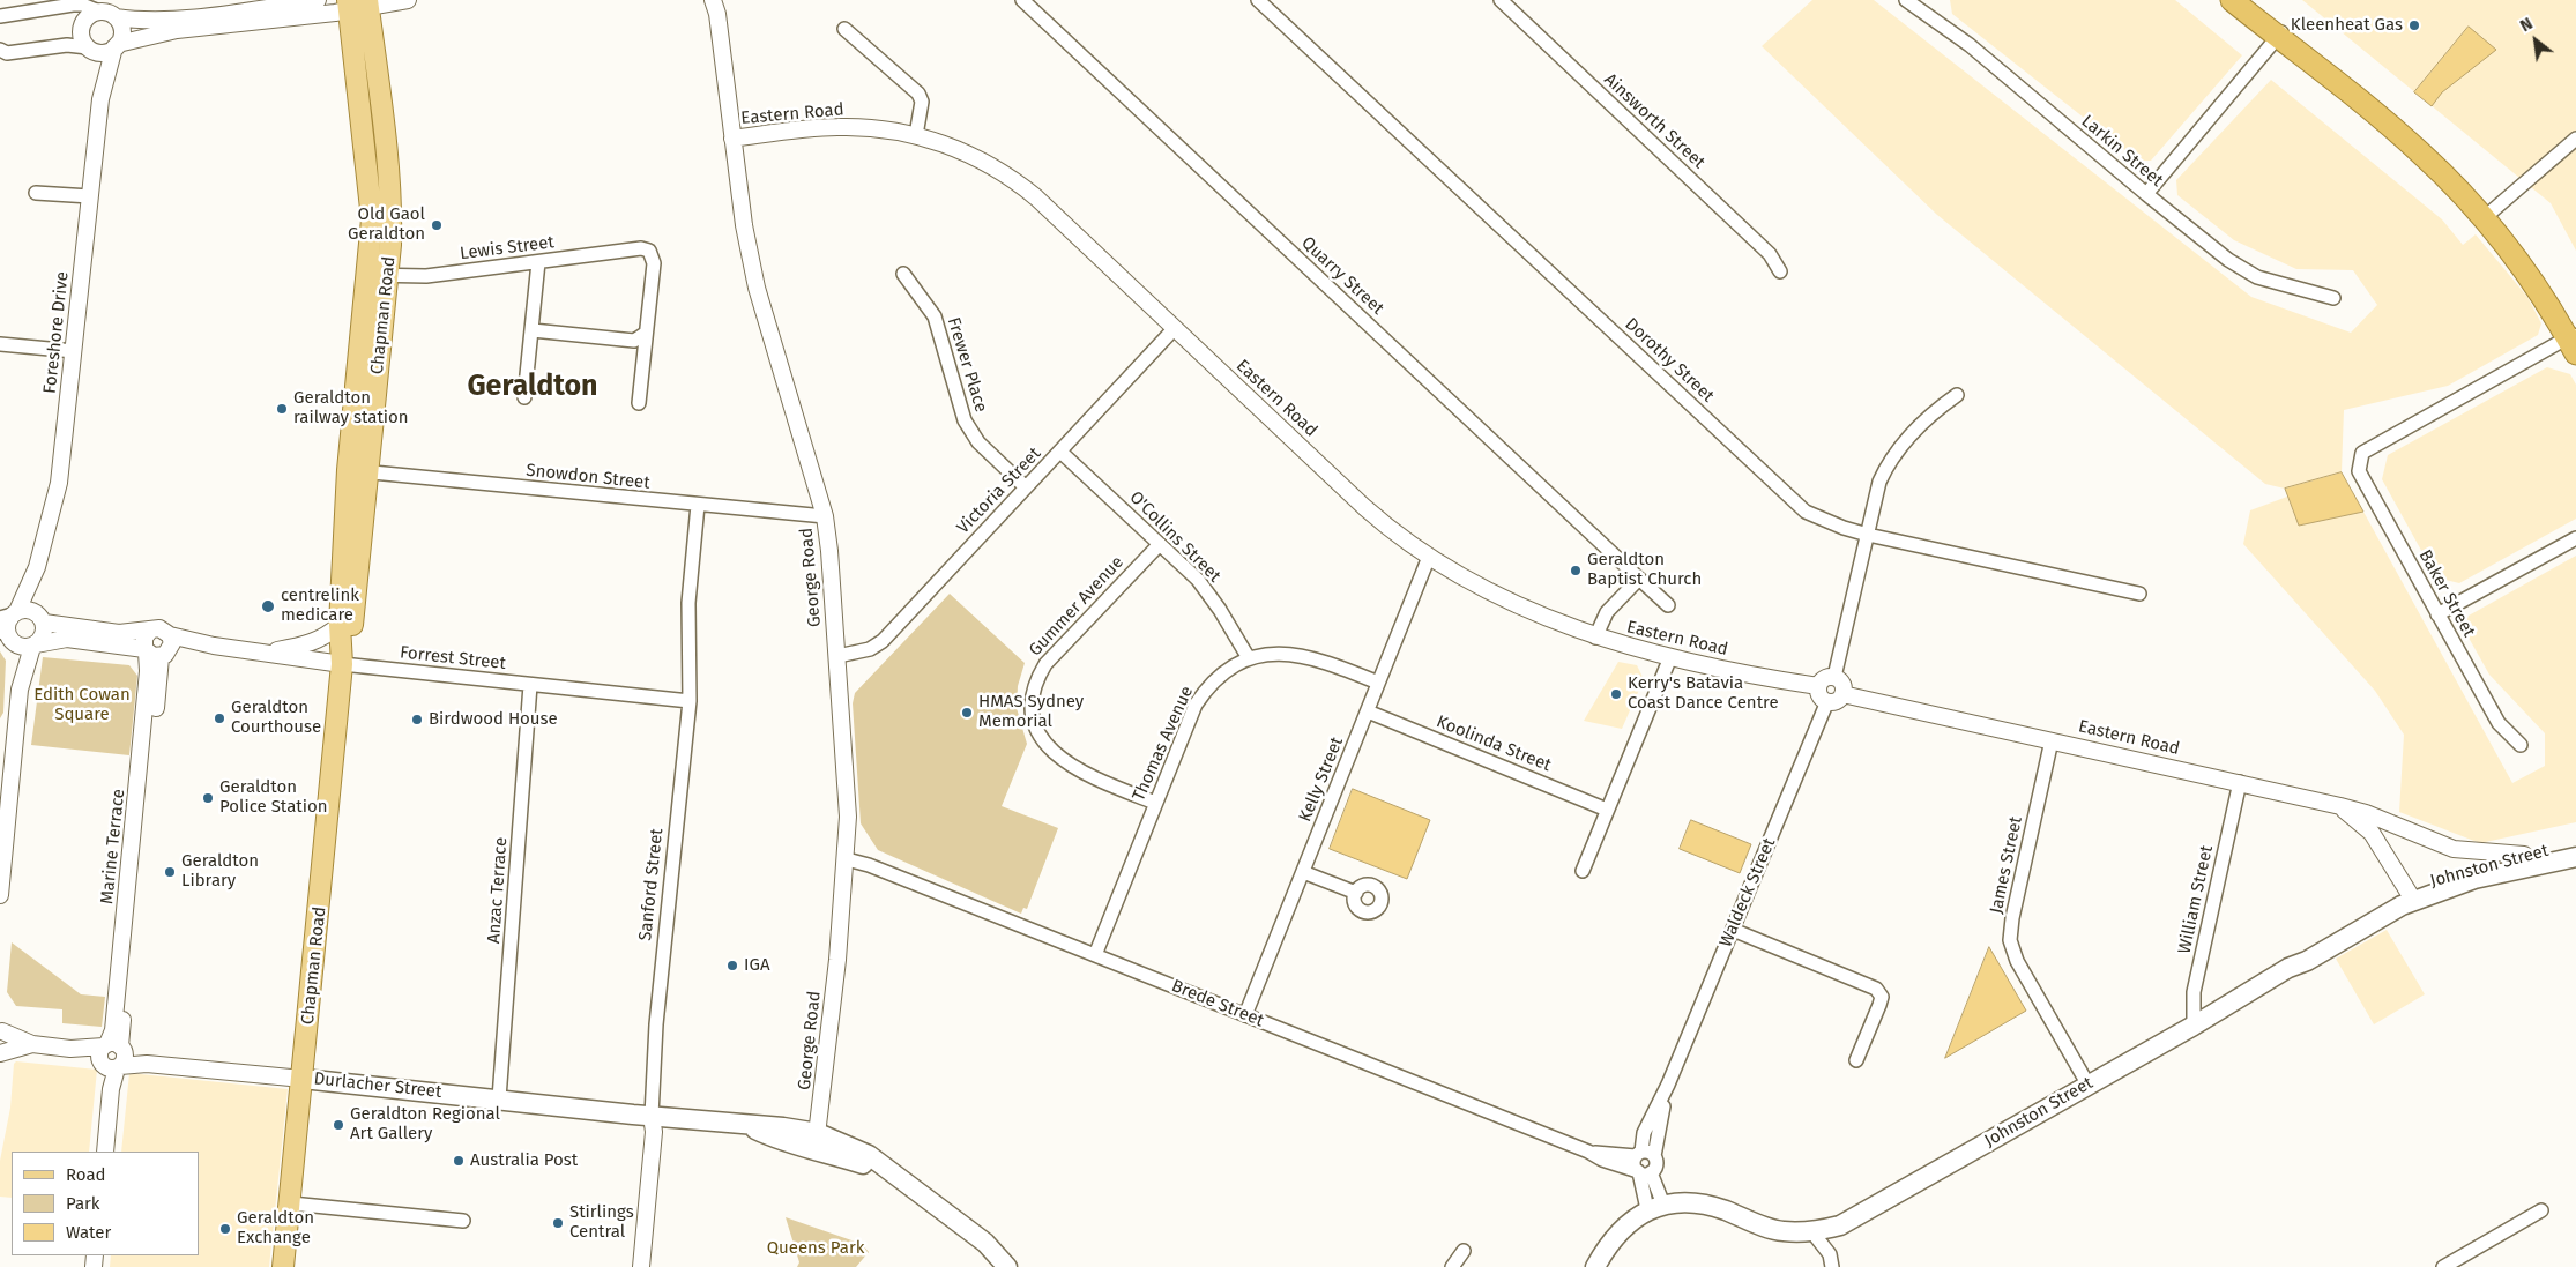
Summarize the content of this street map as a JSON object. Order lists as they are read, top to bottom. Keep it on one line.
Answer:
{"streets":{"main road":["Chapman Road","Johnston Street","Durlacher Street"],"street":["Eastern Road","Ainsworth Street","Larkin Street","Lewis Street","Quarry Street","Foreshore Drive","Dorothy Street","Frewer Place","Snowdon Street","Victoria Street","O'Collins Street","George Road","Baker Street","Gummer Avenue","Forrest Street","Thomas Avenue","Koolinda Street","Kelly Street","Marine Terrace","James Street","Sanford Street","Anzac Terrace","Waldeck Street","William Street","Brede Street"]},"crossings":[["Eastern Road","Victoria Street"],["Eastern Road","George Road"],["Eastern Road","Kelly Street"],["Eastern Road","James Street"],["Eastern Road","Johnston Street"],["Eastern Road","Waldeck Street"],["Eastern Road","William Street"],["Lewis Street","Chapman Road"],["Chapman Road","Snowdon Street"],["Chapman Road","Forrest Street"],["Chapman Road","Durlacher Street"],["Foreshore Drive","Forrest Street"],["Frewer Place","Victoria Street"],["Snowdon Street","George Road"],["Snowdon Street","Sanford Street"],["Victoria Street","O'Collins Street"],["Victoria Street","George Road"],["O'Collins Street","Gummer Avenue"],["O'Collins Street","Thomas Avenue"],["George Road","Brede Street"],["George Road","Durlacher Street"],["Gummer Avenue","Thomas Avenue"],["Forrest Street","Marine Terrace"],["Forrest Street","Sanford Street"],["Forrest Street","Anzac Terrace"],["Thomas Avenue","Kelly Street"],["Thomas Avenue","Brede Street"],["Koolinda Street","Kelly Street"],["Kelly Street","Brede Street"],["Marine Terrace","Durlacher Street"],["James Street","Johnston Street"],["Johnston Street","William Street"],["Sanford Street","Durlacher Street"],["Anzac Terrace","Durlacher Street"],["Waldeck Street","Brede Street"]],"districts":["Geraldton"],"parks":["Edith Cowan Square","Queens Park"],"places":["Kleenheat Gas","Old Gaol Geraldton","Geraldton railway station","Geraldton Baptist Church","centrelink medicare","Kerry's Batavia Coast Dance Centre","HMAS Sydney Memorial","Geraldton Courthouse","Birdwood House","Geraldton Police Station","Geraldton Library","IGA","Geraldton Regional Art Gallery","Australia Post","Stirlings Central","Geraldton Exchange"],"legend":["Road","Park","Water"],"north":"top left"}
